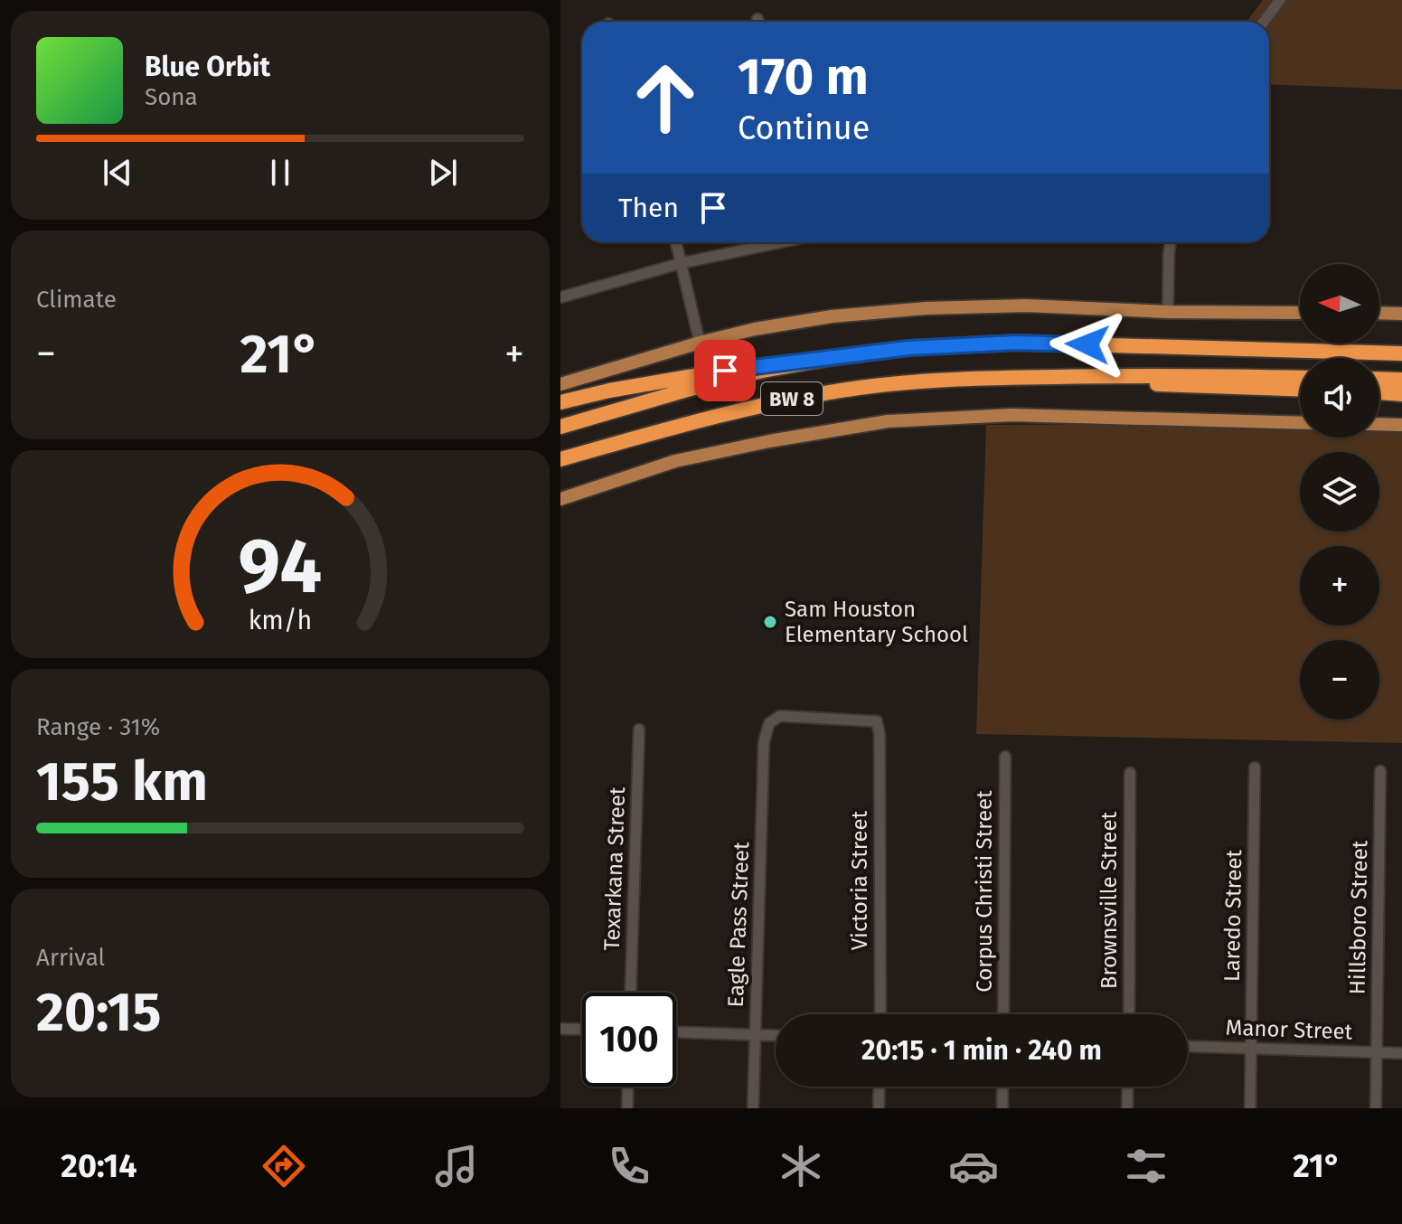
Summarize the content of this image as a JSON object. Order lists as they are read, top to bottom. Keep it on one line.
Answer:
{"streets":{"highway":["BW 8"],"street":["Texarkana Street","Victoria Street","Corpus Christi Street","Brownsville Street","Laredo Street","Hillsboro Street","Eagle Pass Street","Manor Street"]},"crossings":[["Victoria Street","Eagle Pass Street"],["Laredo Street","Manor Street"],["Hillsboro Street","Manor Street"]],"places":["Sam Houston Elementary School"],"north":"left","page":{"turn":["170 m","Continue"],"song":["Blue Orbit","Sona"],"then":"Then","tile":["Climate",["Range · 31%","155 km"],["Arrival","20:15"]],"map_buttons":["+","−"],"heat":["−","21°","+"],"limit":"100","trip":"20:15 · 1 min · 240 m","tabs":["20:14","21°"],"gauge":["94","km/h"]}}
